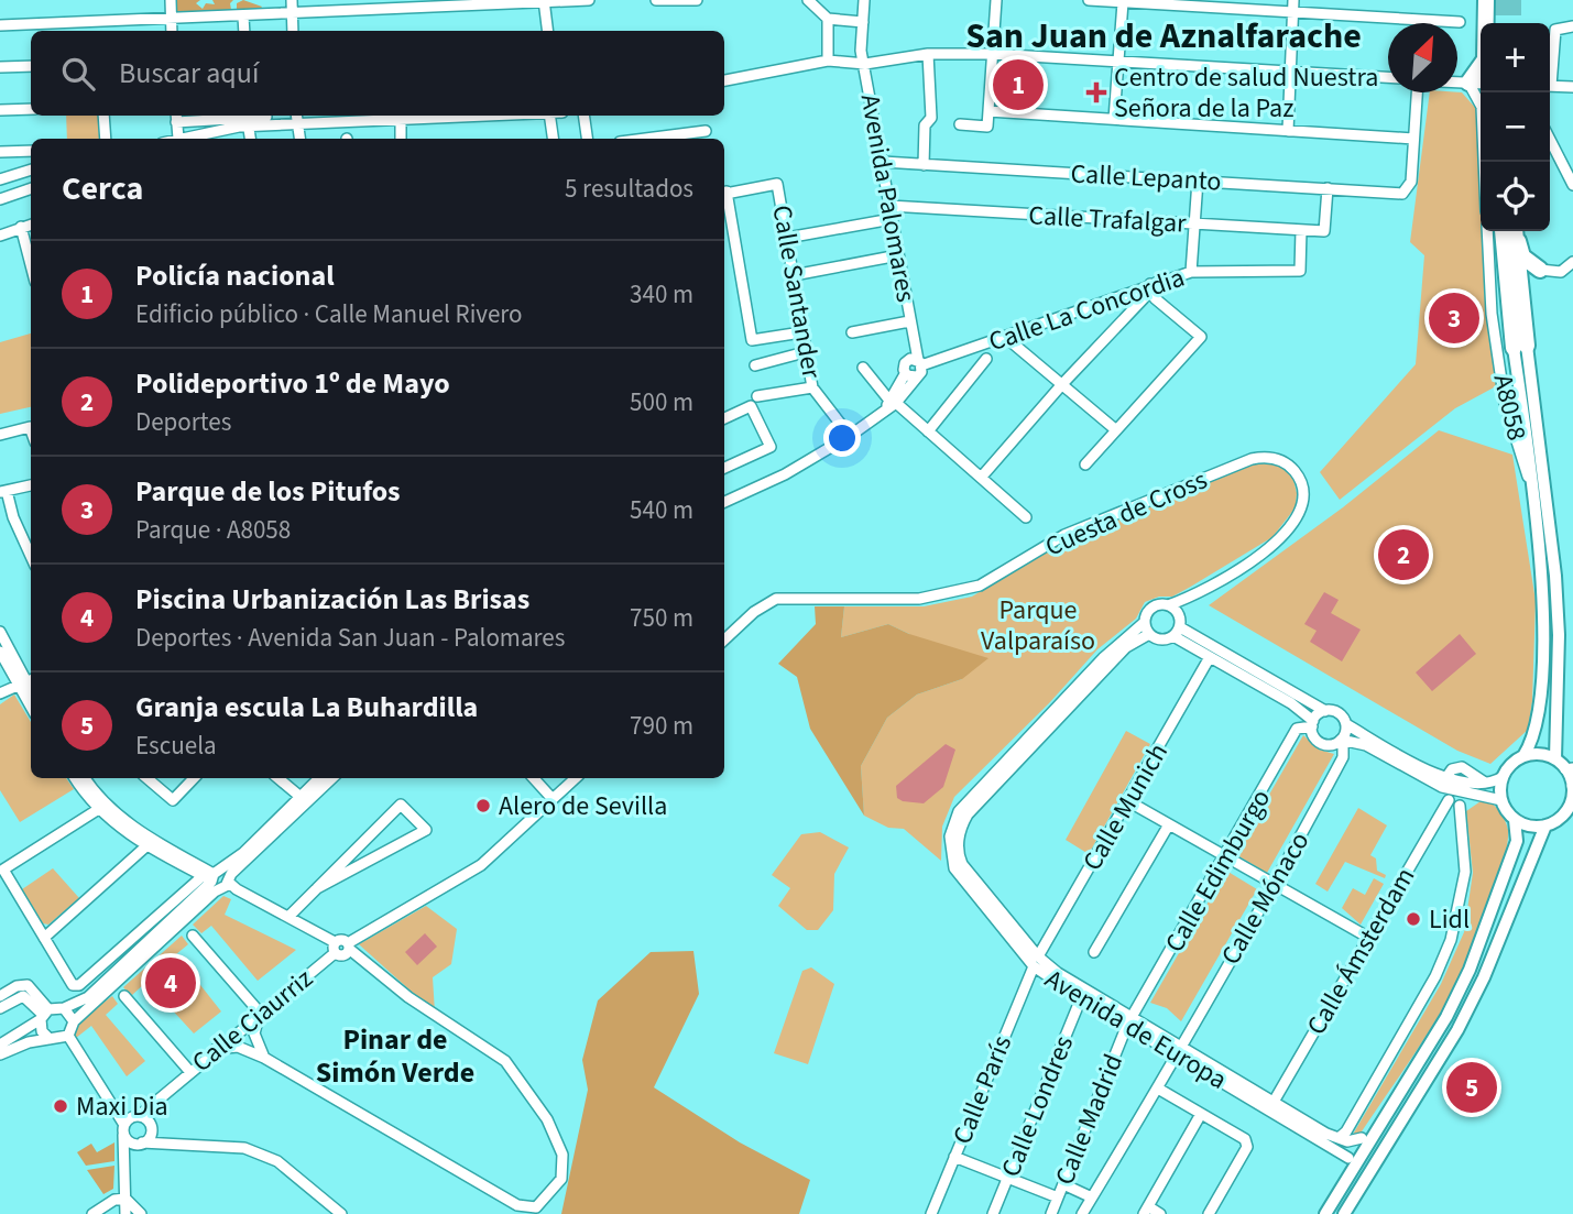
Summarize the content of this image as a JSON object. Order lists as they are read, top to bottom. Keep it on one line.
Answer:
{"streets":{"street":["Calle Lepanto","Avenida Palomares","Calle Trafalgar","Calle Santander","Calle La Concordia","A8058","Cuesta de Cross","Calle Munich","Calle Edimburgo","Calle Mónaco","Calle Ámsterdam","Calle Ciaurriz","Avenida de Europa","Calle París","Calle Londres","Calle Madrid"]},"crossings":[["Calle Lepanto","Avenida Palomares"],["Calle Lepanto","Calle Trafalgar"],["Avenida Palomares","Calle Trafalgar"],["Avenida Palomares","Calle La Concordia"],["Calle Trafalgar","Calle La Concordia"],["Cuesta de Cross","Avenida de Europa"],["Calle Munich","Avenida de Europa"],["Calle Munich","Calle París"],["Calle Edimburgo","Calle Mónaco"],["Calle Edimburgo","Avenida de Europa"],["Calle Edimburgo","Calle Madrid"],["Calle Mónaco","Avenida de Europa"],["Calle Ámsterdam","Avenida de Europa"],["Avenida de Europa","Calle París"],["Avenida de Europa","Calle Londres"],["Avenida de Europa","Calle Madrid"]],"districts":["San Juan de Aznalfarache","Pinar de Simón Verde"],"parks":["Parque Valparaíso"],"places":{"health":["Centro de salud Nuestra Señora de la Paz"],"other":["Alero de Sevilla","Lidl","Maxi Dia"]},"north":"top right","page":{"map_buttons":["+","−"],"search":"Buscar aquí","pins":["1","3","2","4","5"],"heading":["Cerca","5 resultados"],"list":[{"mark":"1","name":"Policía nacional","note":"Edificio público · Calle Manuel Rivero","value":"340 m"},{"mark":"2","name":"Polideportivo 1º de Mayo","note":"Deportes","value":"500 m"},{"mark":"3","name":"Parque de los Pitufos","note":"Parque · A8058","value":"540 m"},{"mark":"4","name":"Piscina Urbanización Las Brisas","note":"Deportes · Avenida San Juan - Palomares","value":"750 m"},{"mark":"5","name":"Granja escula La Buhardilla","note":"Escuela","value":"790 m"}]}}
